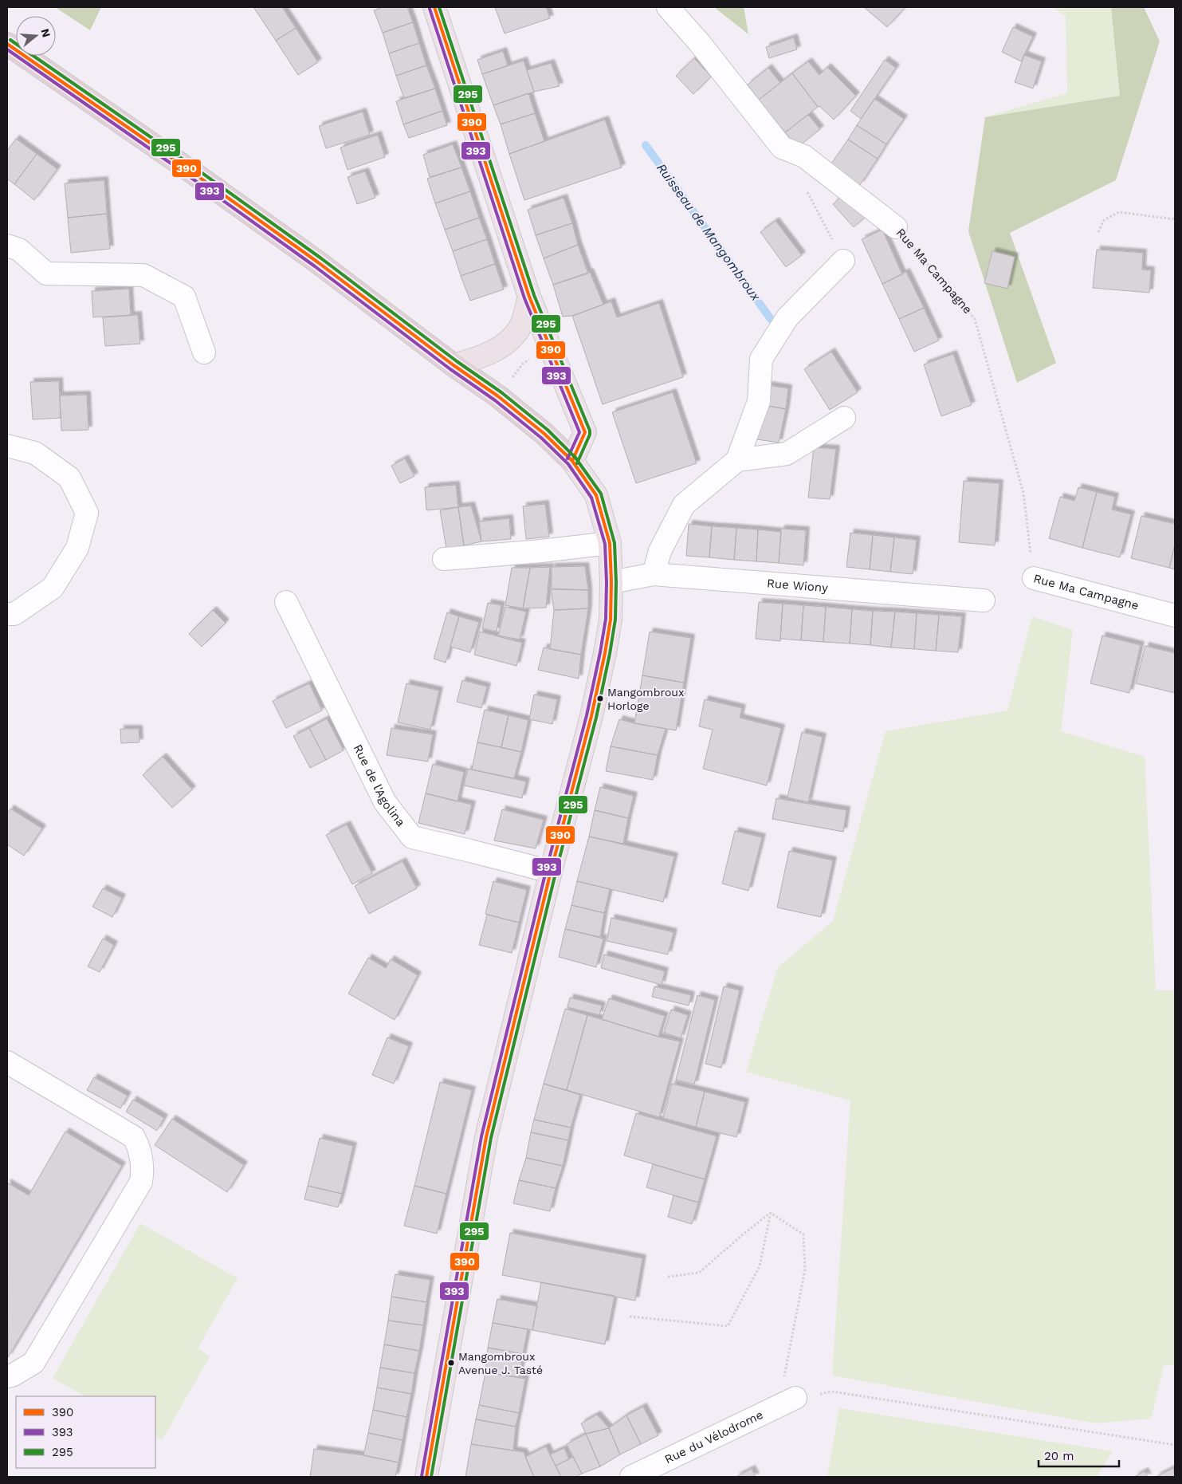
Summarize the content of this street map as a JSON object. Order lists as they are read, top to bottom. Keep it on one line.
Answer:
{"streets":{"street":["Rue Ma Campagne","Rue Wiony","Rue de l'Agolina","Rue du Vélodrome"]},"water":["Ruisseau de Mangombroux"],"places":["Mangombroux Horloge","Mangombroux Avenue J. Tasté"],"lines":["transit line 390","transit line 295","transit line 393"],"legend":["390","393","295"],"scale_bar":"20 m","north":"right"}
